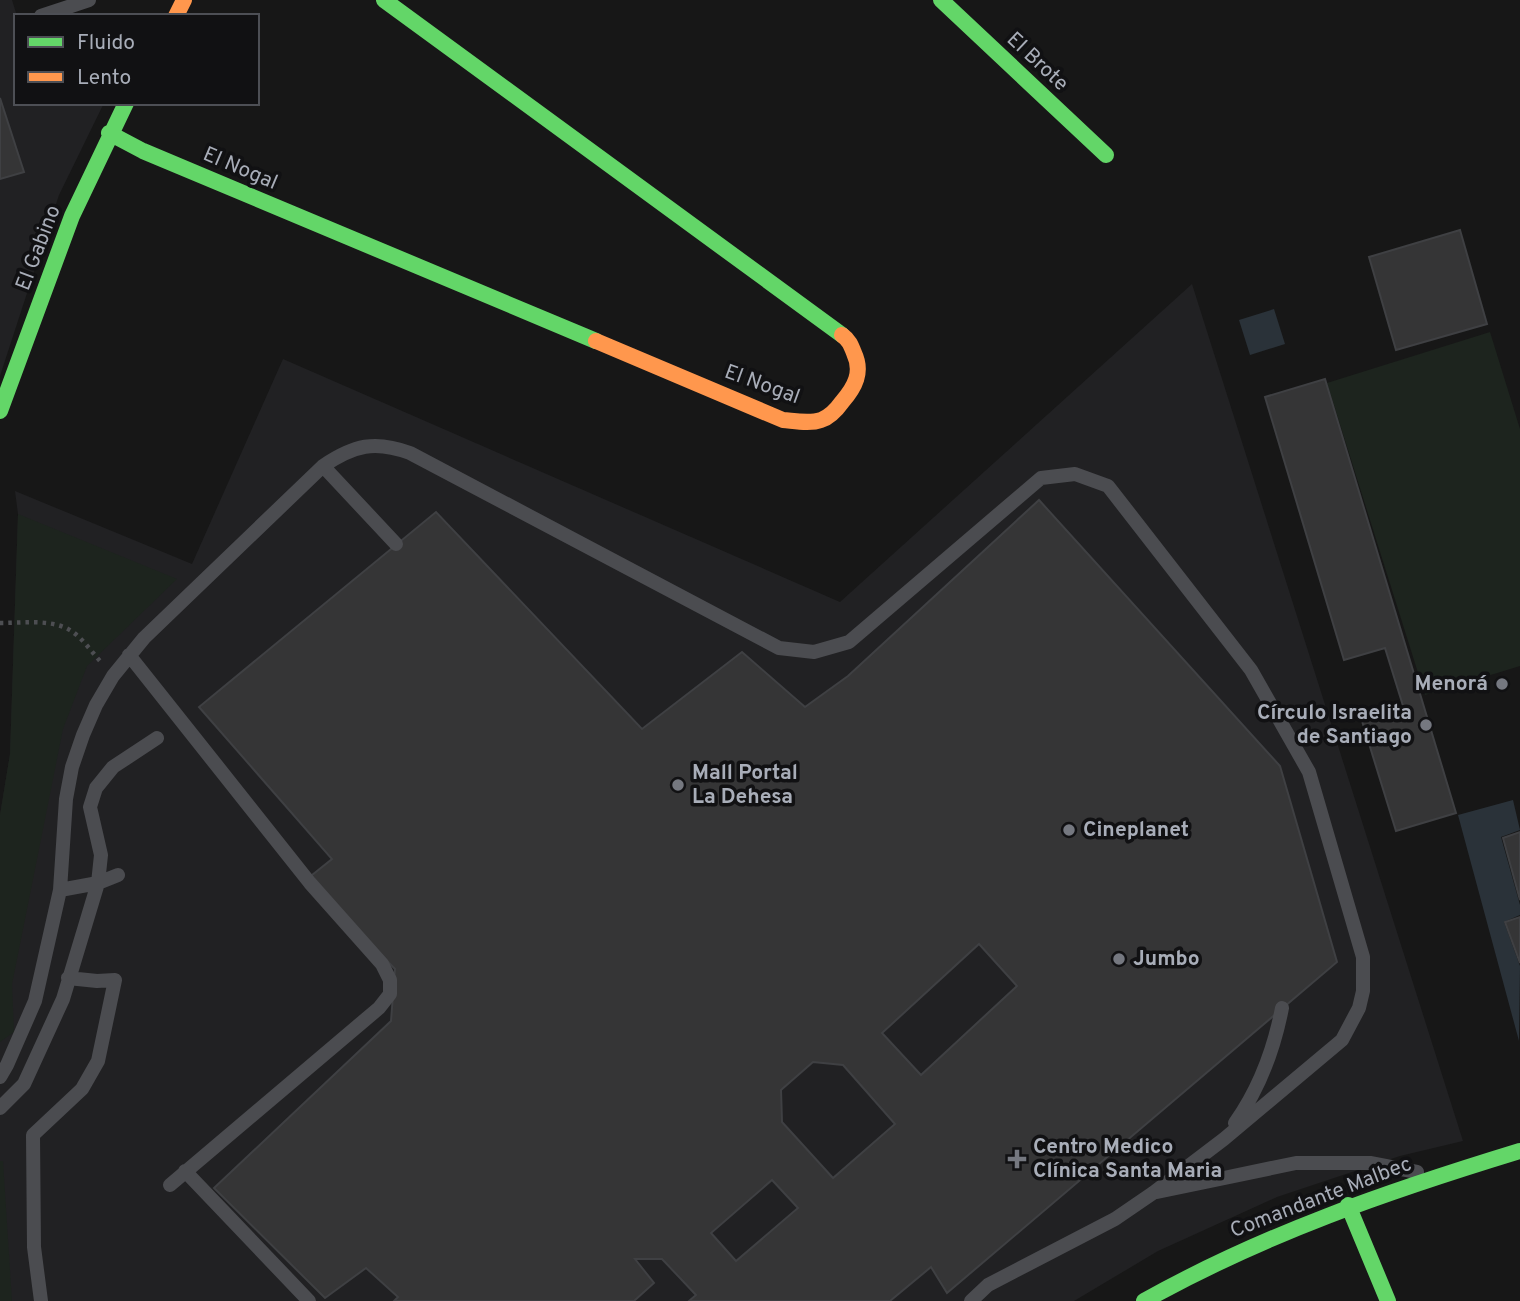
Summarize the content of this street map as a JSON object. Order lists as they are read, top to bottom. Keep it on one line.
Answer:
{"streets":{"street":["El Brote","El Nogal","El Gabino","Comandante Malbec"]},"crossings":[["El Nogal","El Gabino"]],"places":{"other":["Menorá","Círculo Israelita de Santiago","Mall Portal La Dehesa","Cineplanet","Jumbo"],"health":["Centro Medico Clínica Santa Maria"]},"legend":["Fluido","Lento"]}
